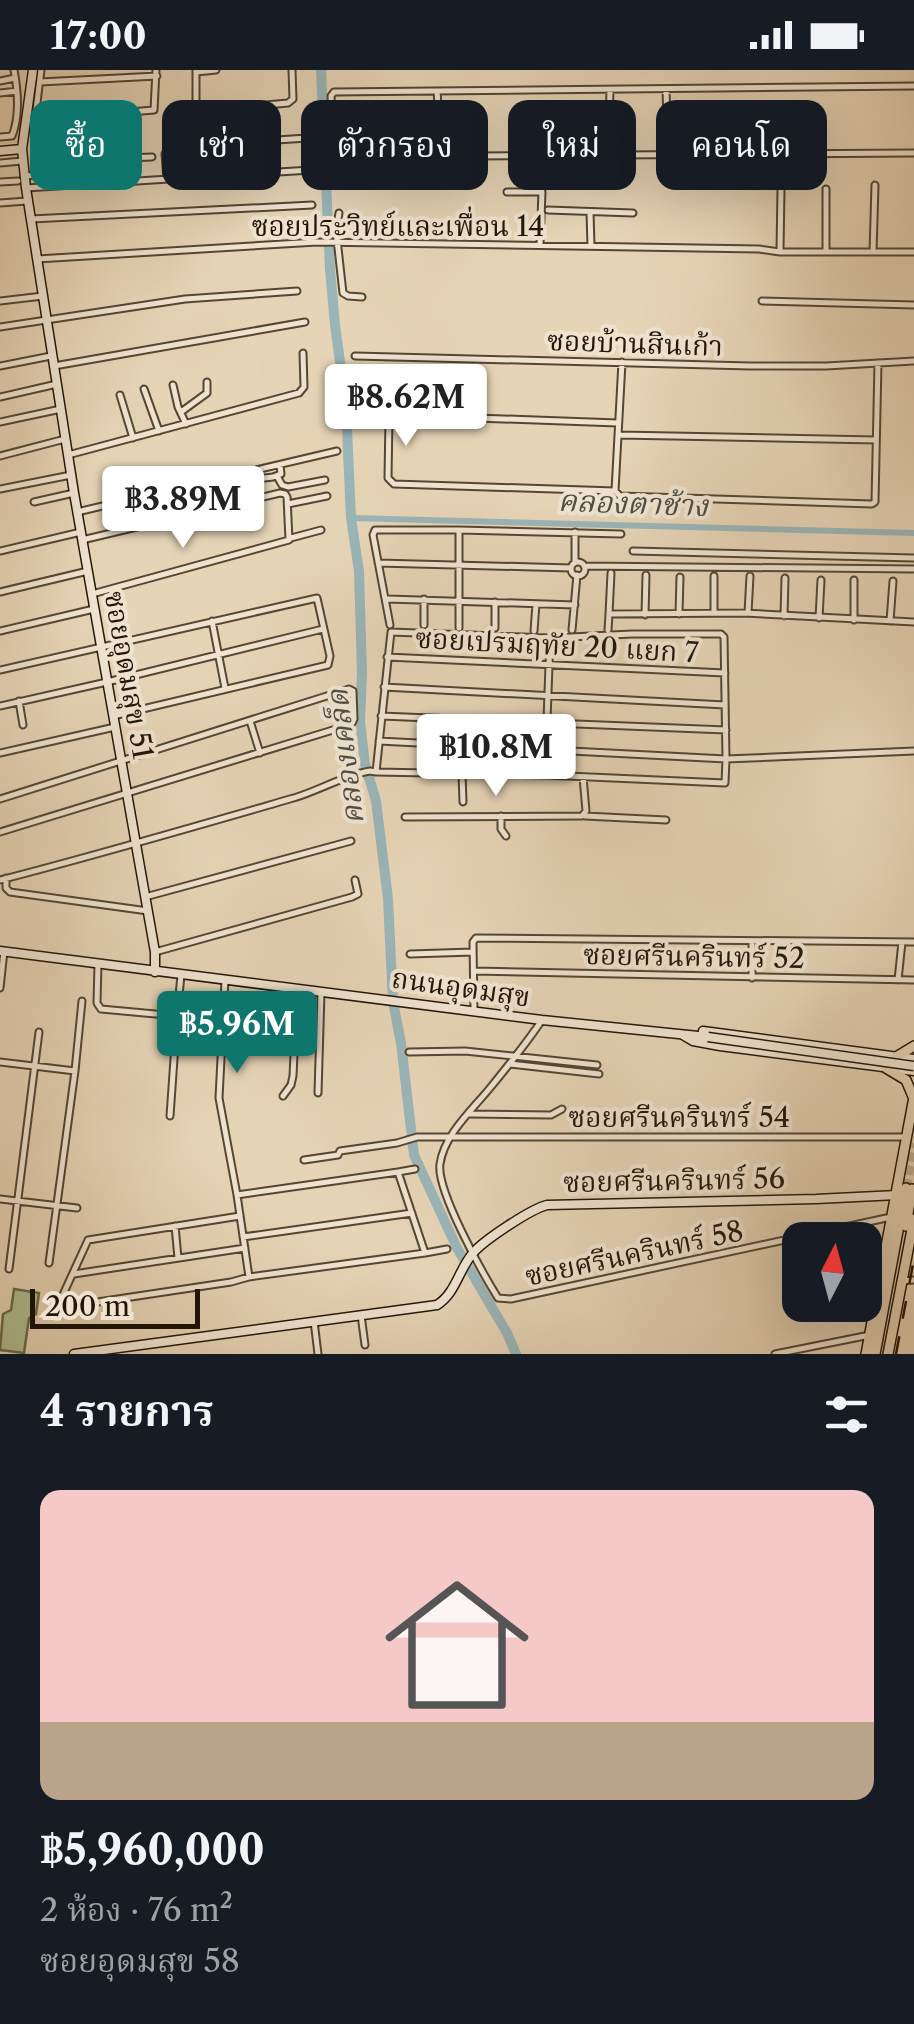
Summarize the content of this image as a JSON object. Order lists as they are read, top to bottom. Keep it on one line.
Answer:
{"streets":{"street":["ซอยประวิทย์และเพื่อน 14","ซอยบ้านสินเก้า","ซอยเปรมฤทัย 20 แยก 7","ซอยอุดมสุข 51","ซอยศรีนครินทร์ 52","ถนนอุดมสุข","ซอยศรีนครินทร์ 54","ซอยศรีนครินทร์ 56","ซอยศรีนครินทร์ 58"]},"crossings":[["ซอยประวิทย์และเพื่อน 14","ซอยอุดมสุข 51"],["ซอยอุดมสุข 51","ถนนอุดมสุข"],["ซอยศรีนครินทร์ 56","ซอยศรีนครินทร์ 58"]],"water":["คลองตาช้าง","คลองเคล็ด"],"scale_bar":"200 m","north":"top","page":{"status":"17:00","chip":["ซื้อ","เช่า","ตัวกรอง","ใหม่","คอนโด"],"price":["฿8.62M","฿3.89M","฿10.8M","฿5.96M"],"scale":"200 m","heading":"4 รายการ","list":[{"name":"฿5,960,000","note":"2 ห้อง · 76 m² · ซอยอุดมสุข 58"}]}}
